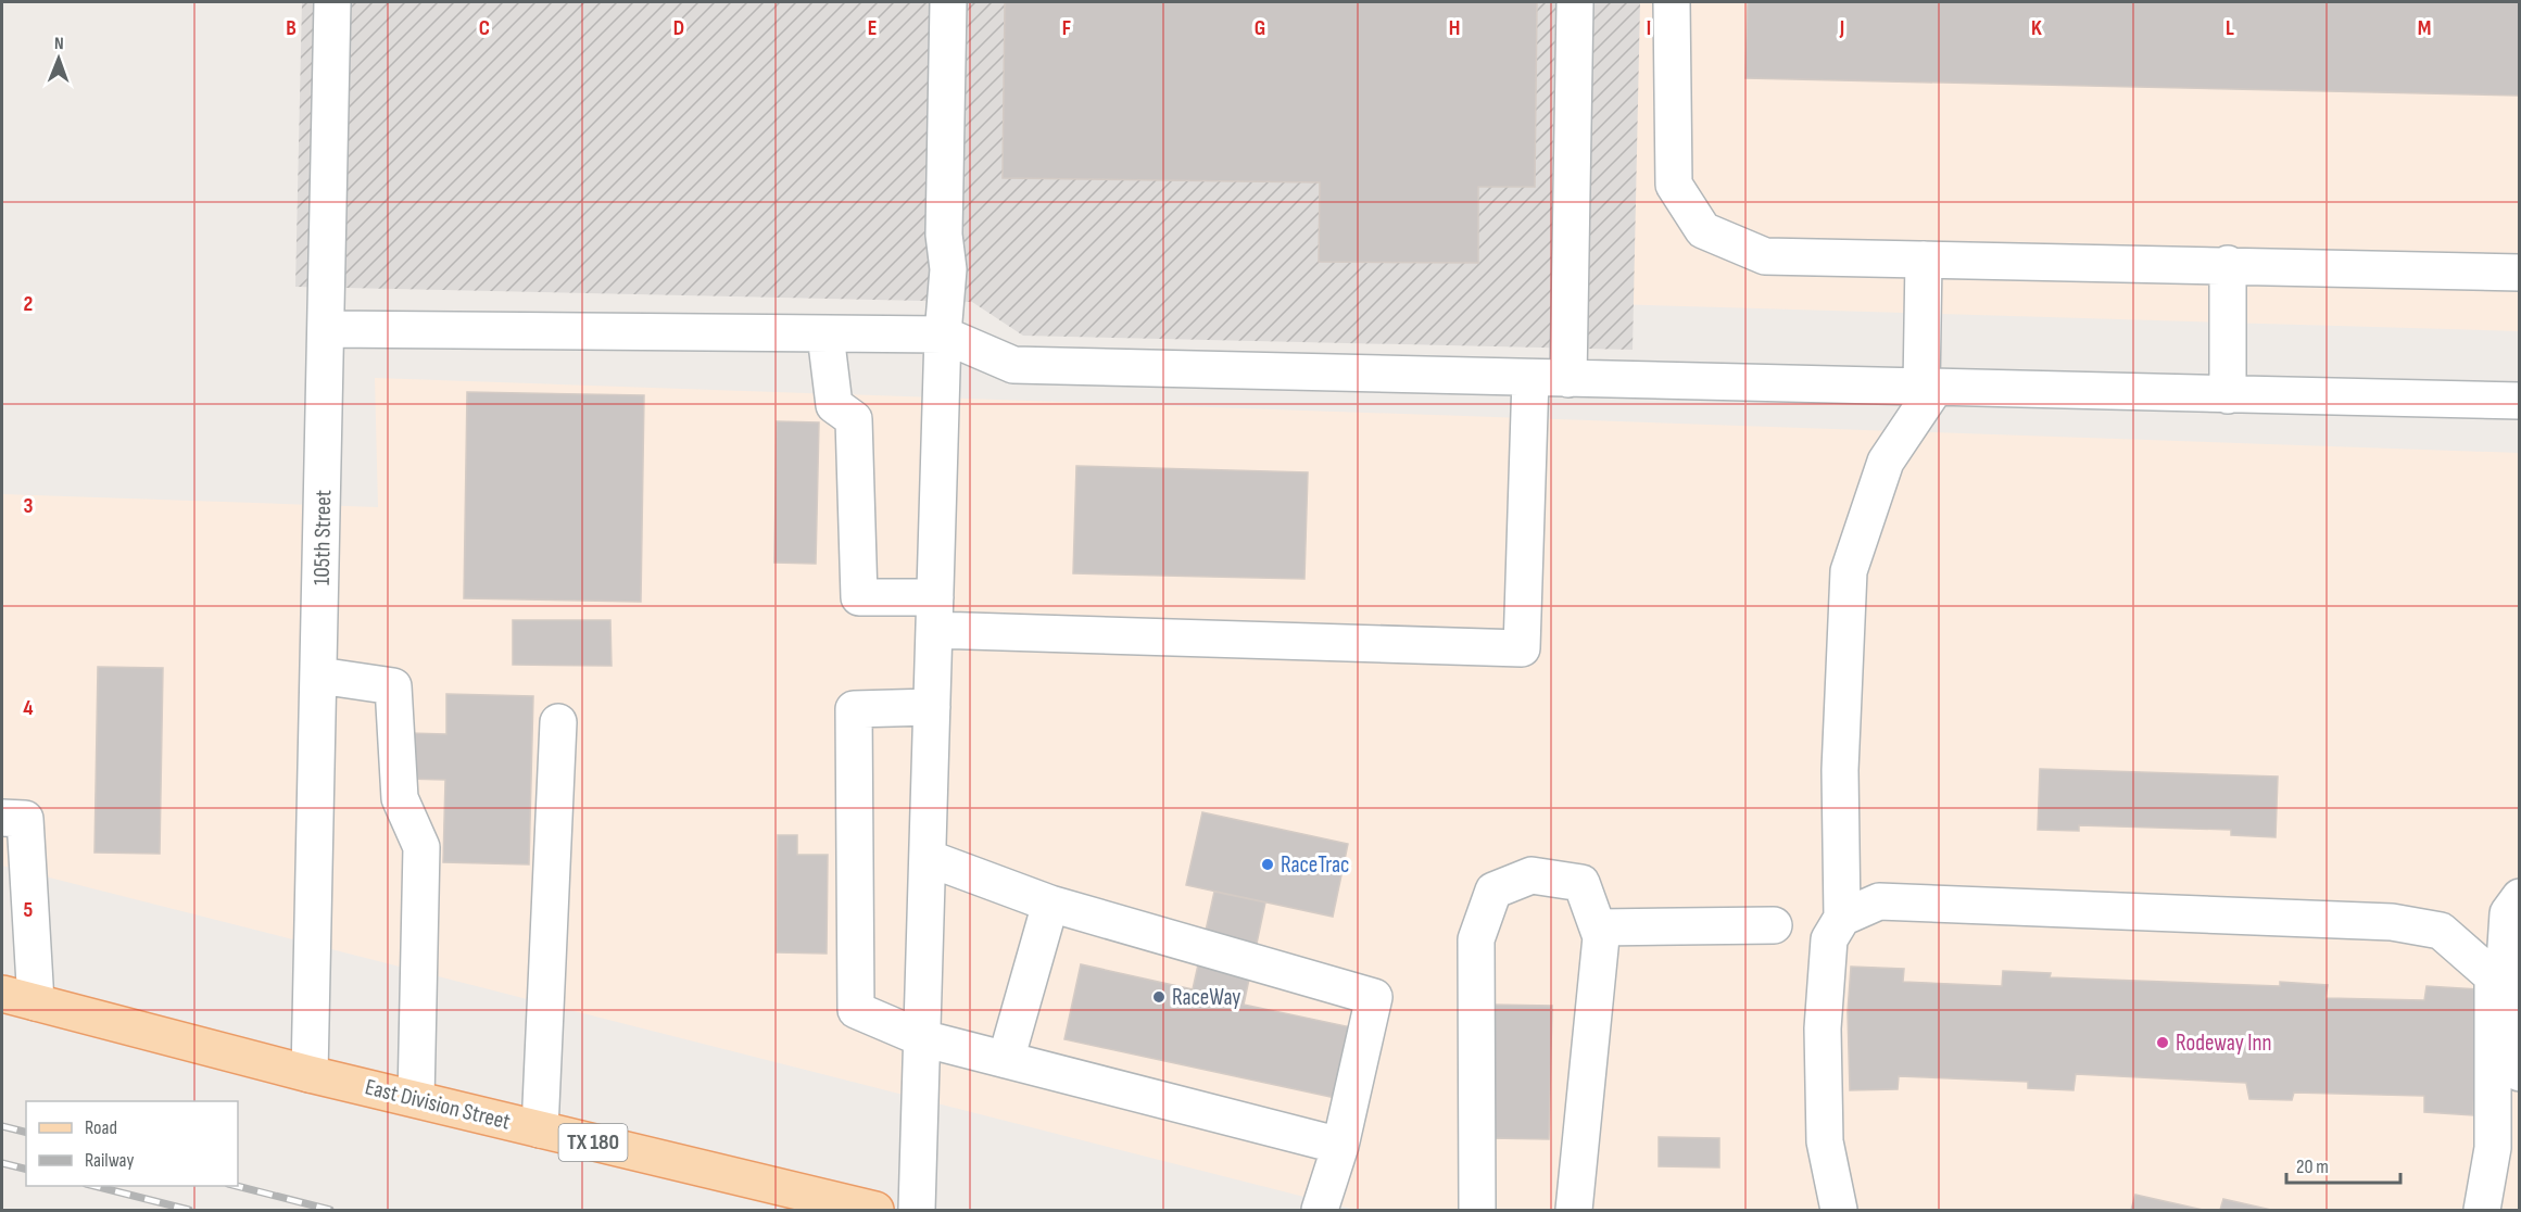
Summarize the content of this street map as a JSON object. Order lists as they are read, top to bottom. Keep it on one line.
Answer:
{"streets":{"main road":["East Division Street","TX 180"],"street":["105th Street"]},"crossings":[["105th Street","East Division Street"]],"places":["RaceTrac","RaceWay","Rodeway Inn"],"legend":["Road","Railway"],"scale_bar":"20 m","north":"top","grid":{"columns":["B","C","D","E","F","G","H","I","J","K","L","M"],"rows":["2","3","4","5"]}}
